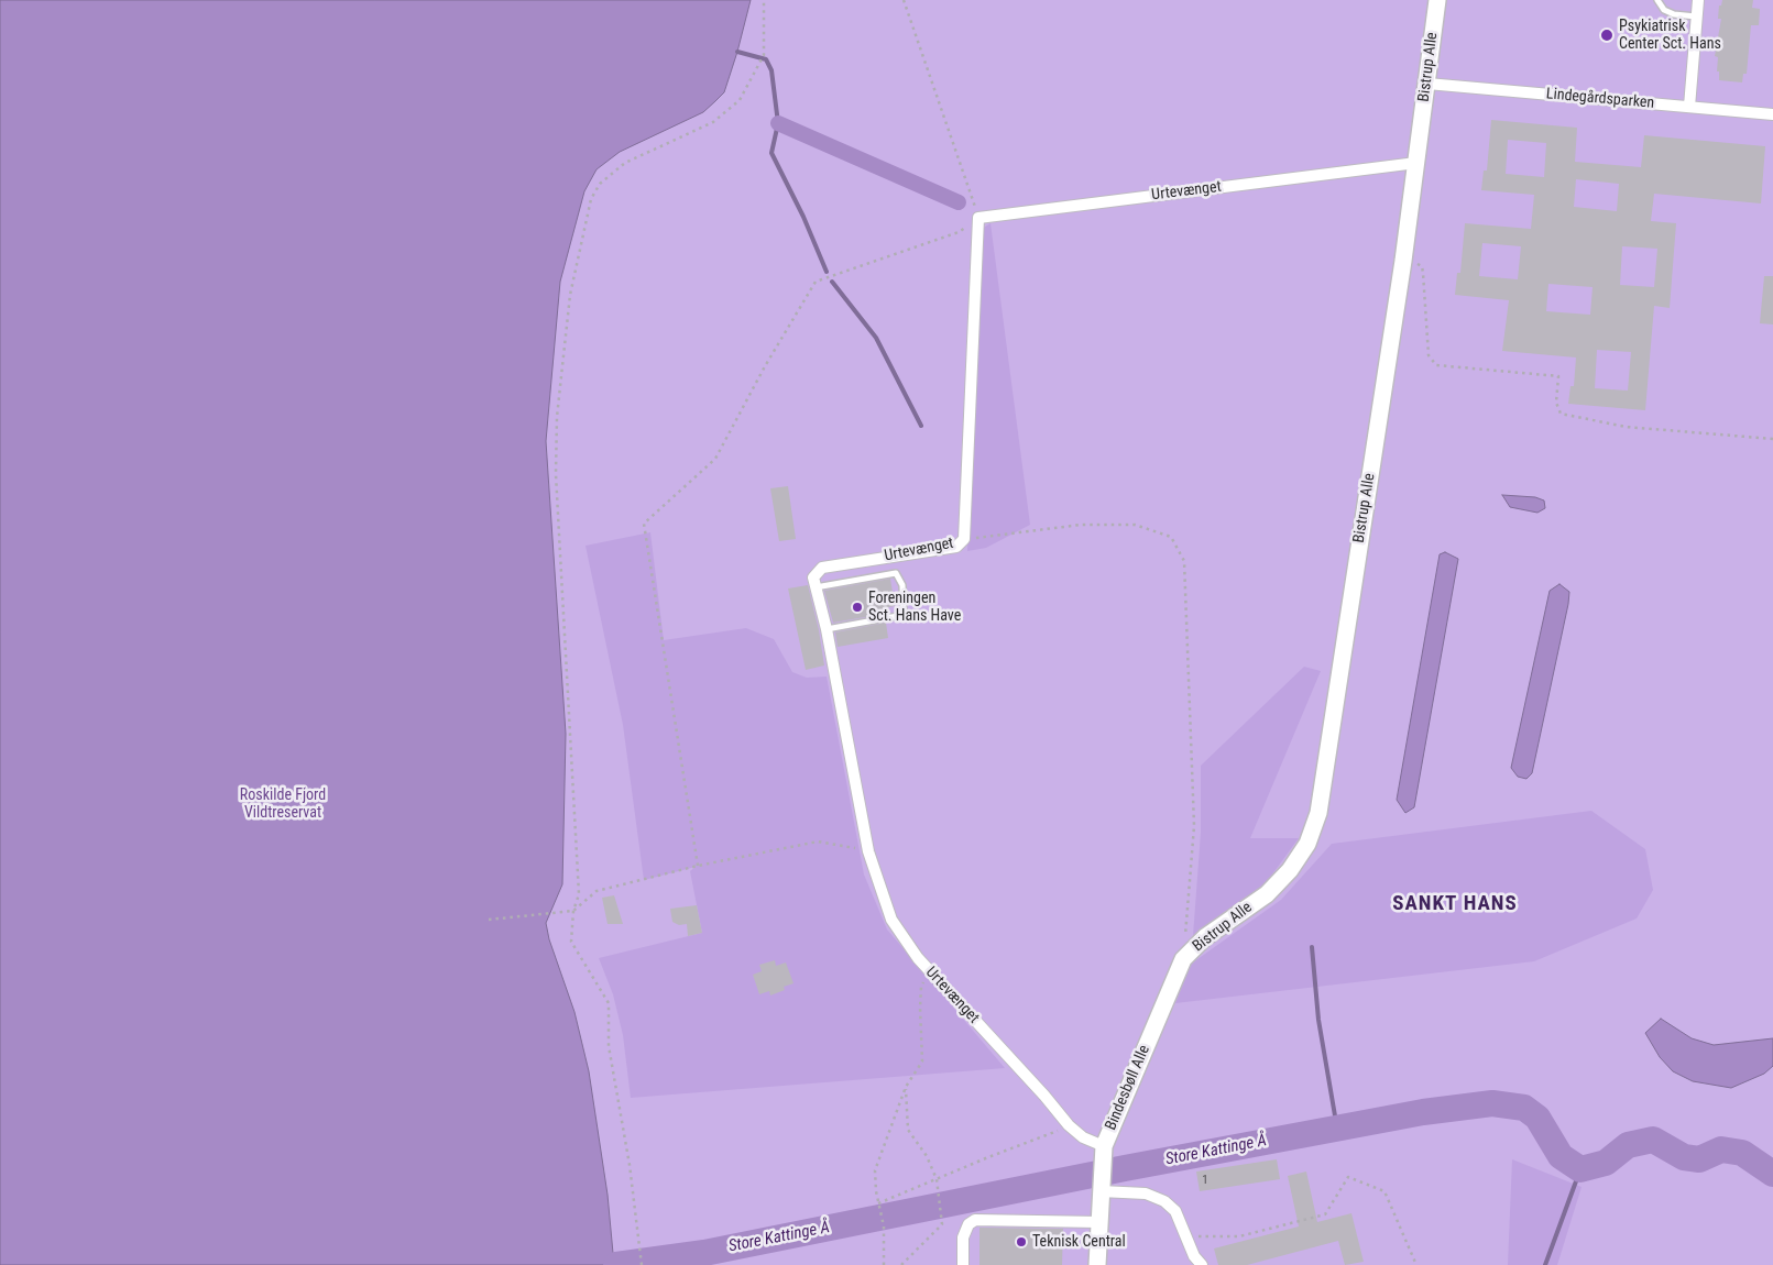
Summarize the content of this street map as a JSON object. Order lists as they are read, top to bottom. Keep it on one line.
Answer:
{"streets":{"street":["Bistrup Alle","Lindegårdsparken","Urtevænget","Bindesbøll Alle"]},"crossings":[["Bistrup Alle","Lindegårdsparken"],["Bistrup Alle","Urtevænget"],["Bistrup Alle","Bindesbøll Alle"],["Urtevænget","Bindesbøll Alle"]],"districts":["SANKT HANS"],"water":["Store Kattinge Å"],"parks":["Roskilde Fjord Vildtreservat"],"places":["Psykiatrisk Center Sct. Hans","Foreningen Sct. Hans Have","Teknisk Central"],"house_numbers":["1"]}
